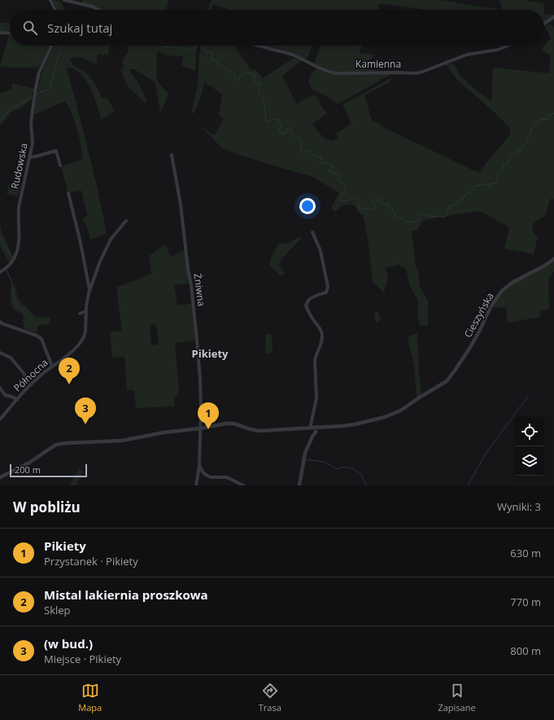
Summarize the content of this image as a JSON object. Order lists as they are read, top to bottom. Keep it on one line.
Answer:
{"streets":{"street":["Kamienna","Rudowska","Żniwna","Cieszyńska","Północna"]},"districts":["Pikiety"],"scale_bar":"200 m","page":{"search":"Szukaj tutaj","pins":["2","3","1"],"scale":"200 m","heading":["W pobliżu","Wyniki: 3"],"list":[{"mark":"1","name":"Pikiety","note":"Przystanek · Pikiety","value":"630 m"},{"mark":"2","name":"Mistal lakiernia proszkowa","note":"Sklep","value":"770 m"},{"mark":"3","name":"(w bud.)","note":"Miejsce · Pikiety","value":"800 m"}],"nav":["Mapa","Trasa","Zapisane"]}}
